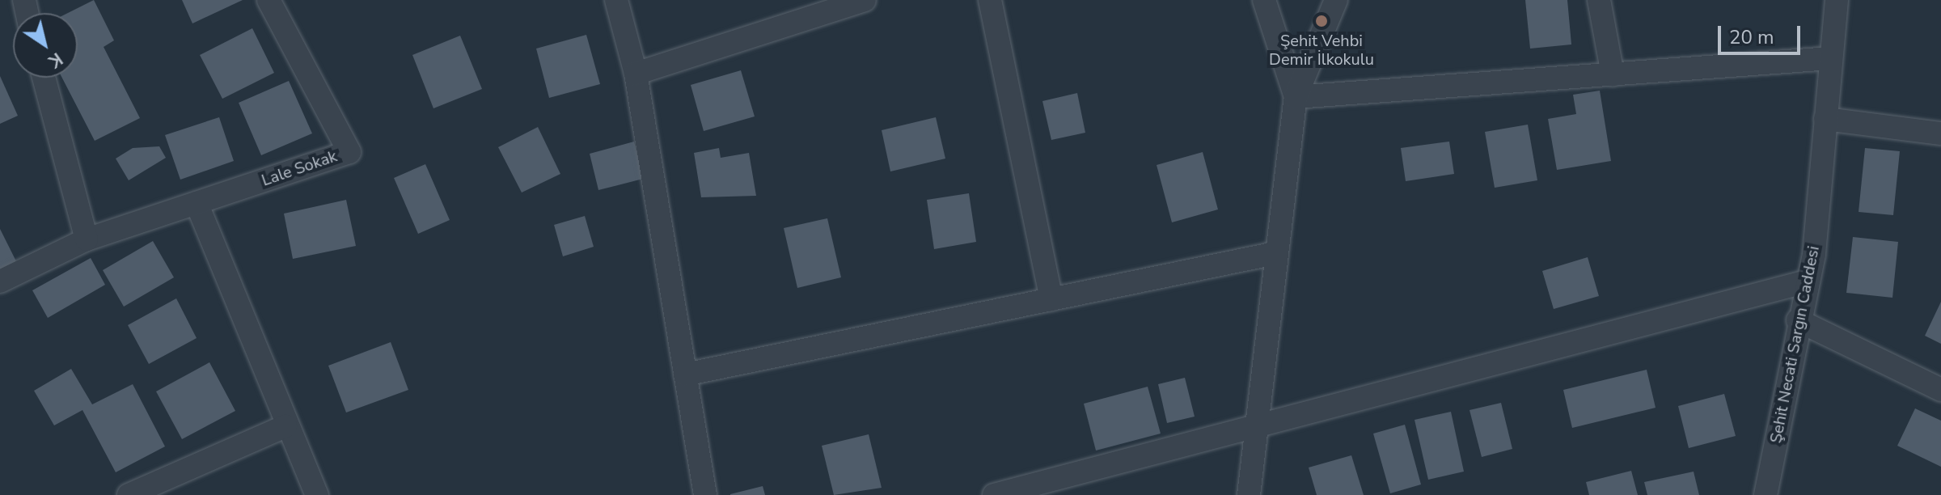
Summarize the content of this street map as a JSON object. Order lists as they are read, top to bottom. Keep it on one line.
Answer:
{"streets":{"street":["Lale Sokak","Şehit Necati Sargın Caddesi"]},"places":["Şehit Vehbi Demir İlkokulu"],"scale_bar":"20 m","north":"bottom right"}
